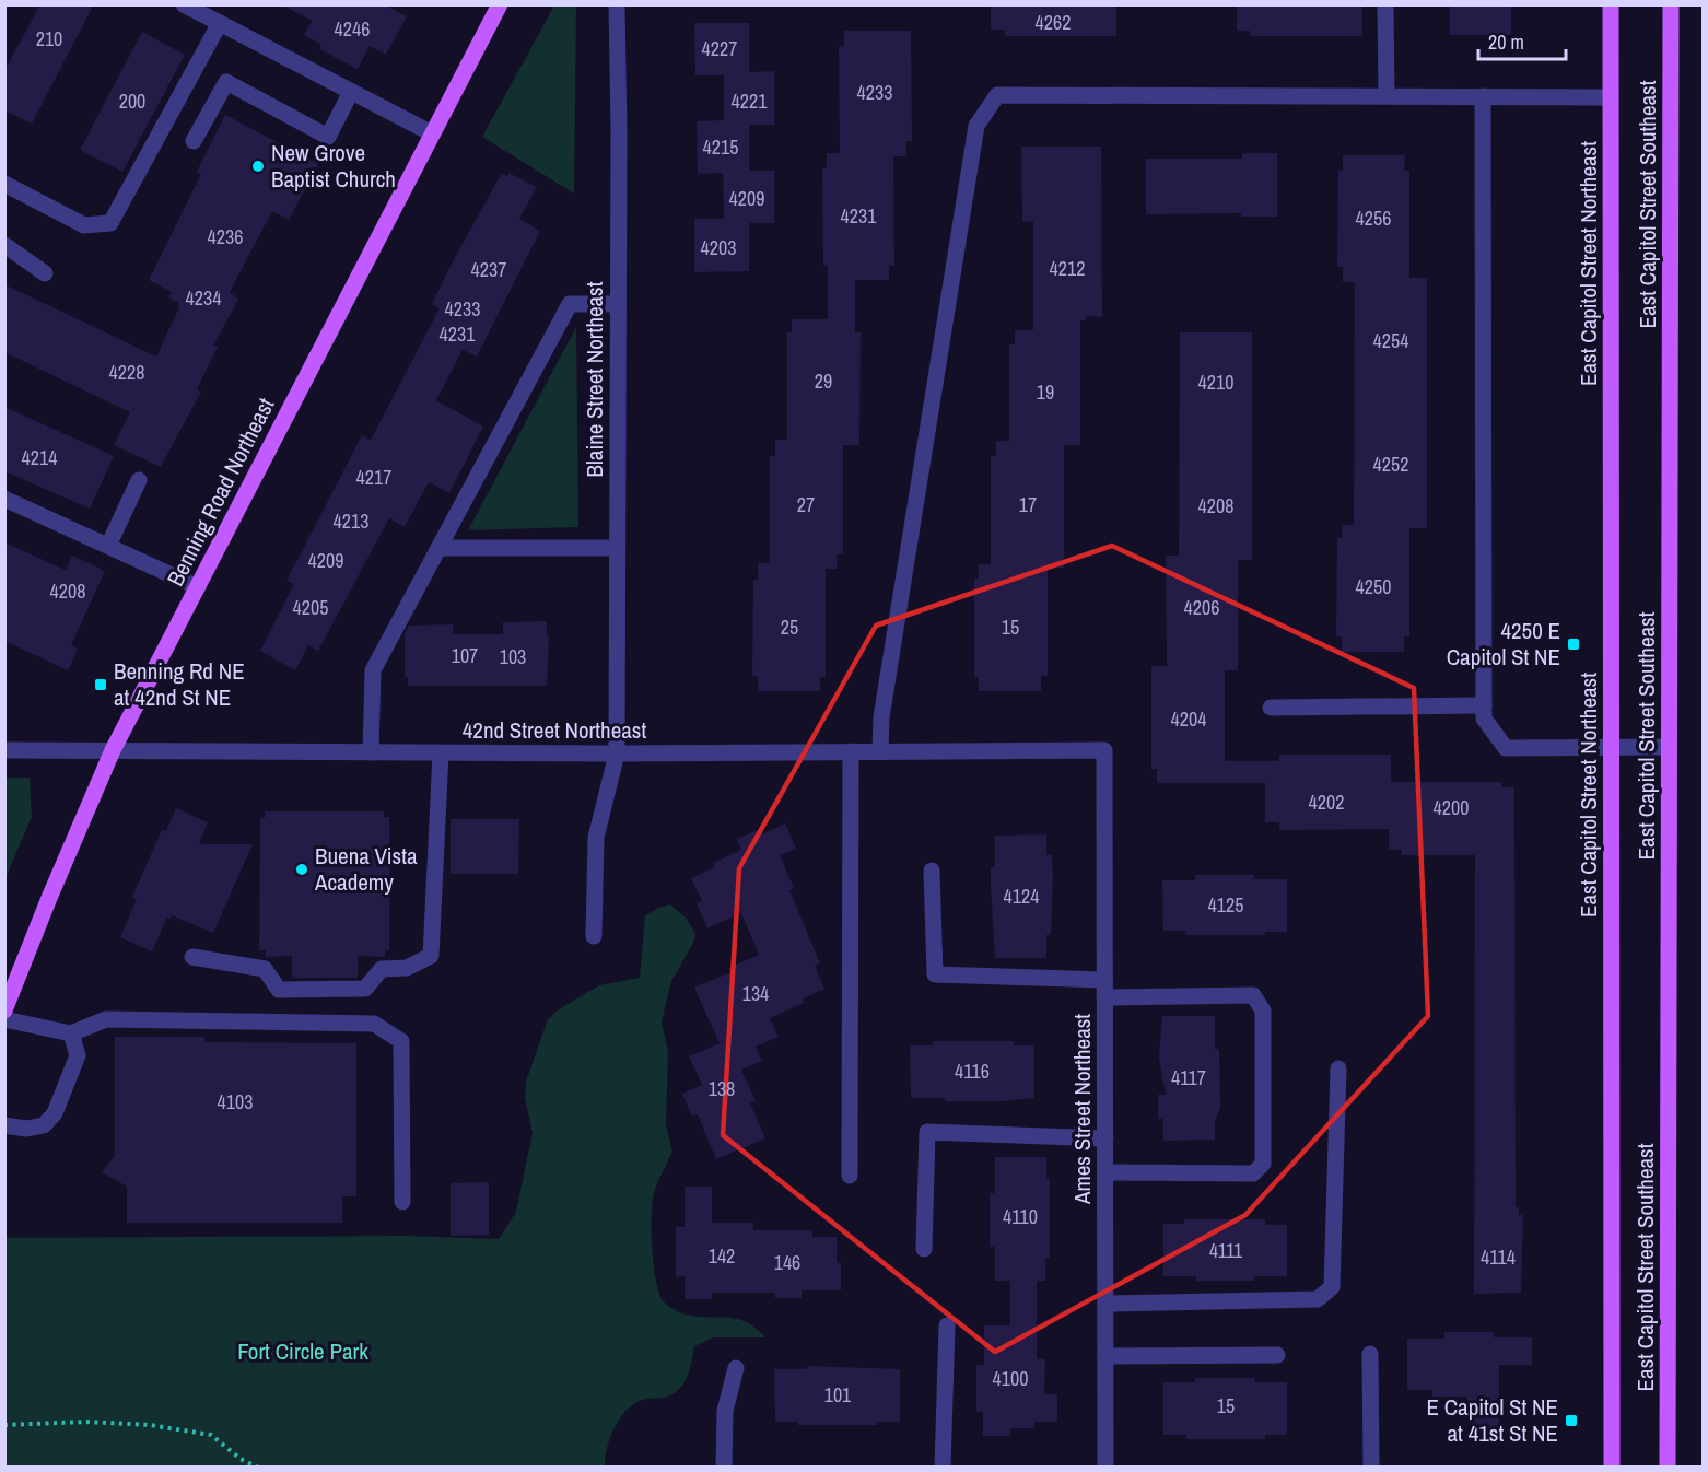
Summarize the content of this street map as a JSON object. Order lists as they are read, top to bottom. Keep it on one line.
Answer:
{"streets":{"main road":["East Capitol Street Southeast","East Capitol Street Northeast","Benning Road Northeast"],"street":["Blaine Street Northeast","42nd Street Northeast","Ames Street Northeast"]},"crossings":[["Blaine Street Northeast","42nd Street Northeast"],["Benning Road Northeast","42nd Street Northeast"],["42nd Street Northeast","Ames Street Northeast"]],"parks":["Fort Circle Park"],"places":{"other":["New Grove Baptist Church","Buena Vista Academy"],"transit":["4250 E Capitol St NE","Benning Rd NE at 42nd St NE","E Capitol St NE at 41st St NE"]},"house_numbers":["4262","4246","210","4227","4233","200","4221","4215","4209","4231","4256","4236","4203","4212","4237","4234","4233","4231","4254","4228","29","4210","19","4214","4252","4217","27","17","4208","4213","4209","4250","4208","4205","4206","25","15","107","103","4204","4202","4200","4124","4125","134","4116","4117","138","4103","4110","4111","142","4114","146","4100","101","15"],"scale_bar":"20 m"}
